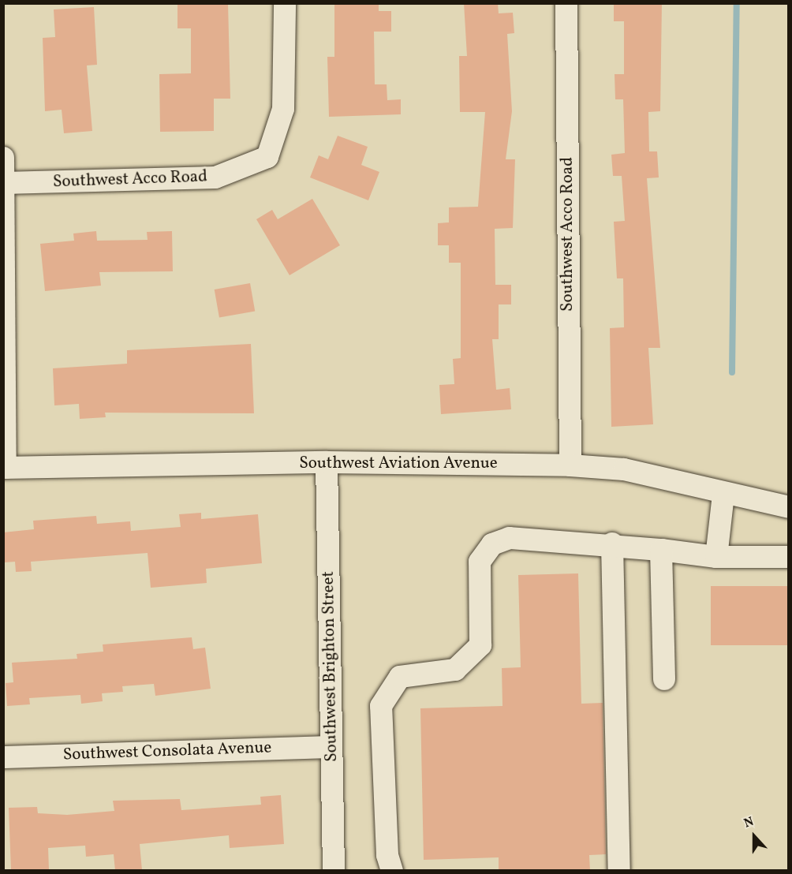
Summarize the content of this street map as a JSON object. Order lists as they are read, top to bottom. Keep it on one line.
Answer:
{"streets":{"street":["Southwest Acco Road","Southwest Aviation Avenue","Southwest Brighton Street","Southwest Consolata Avenue"]},"crossings":[["Southwest Acco Road","Southwest Aviation Avenue"],["Southwest Aviation Avenue","Southwest Brighton Street"],["Southwest Brighton Street","Southwest Consolata Avenue"]],"north":"top"}
